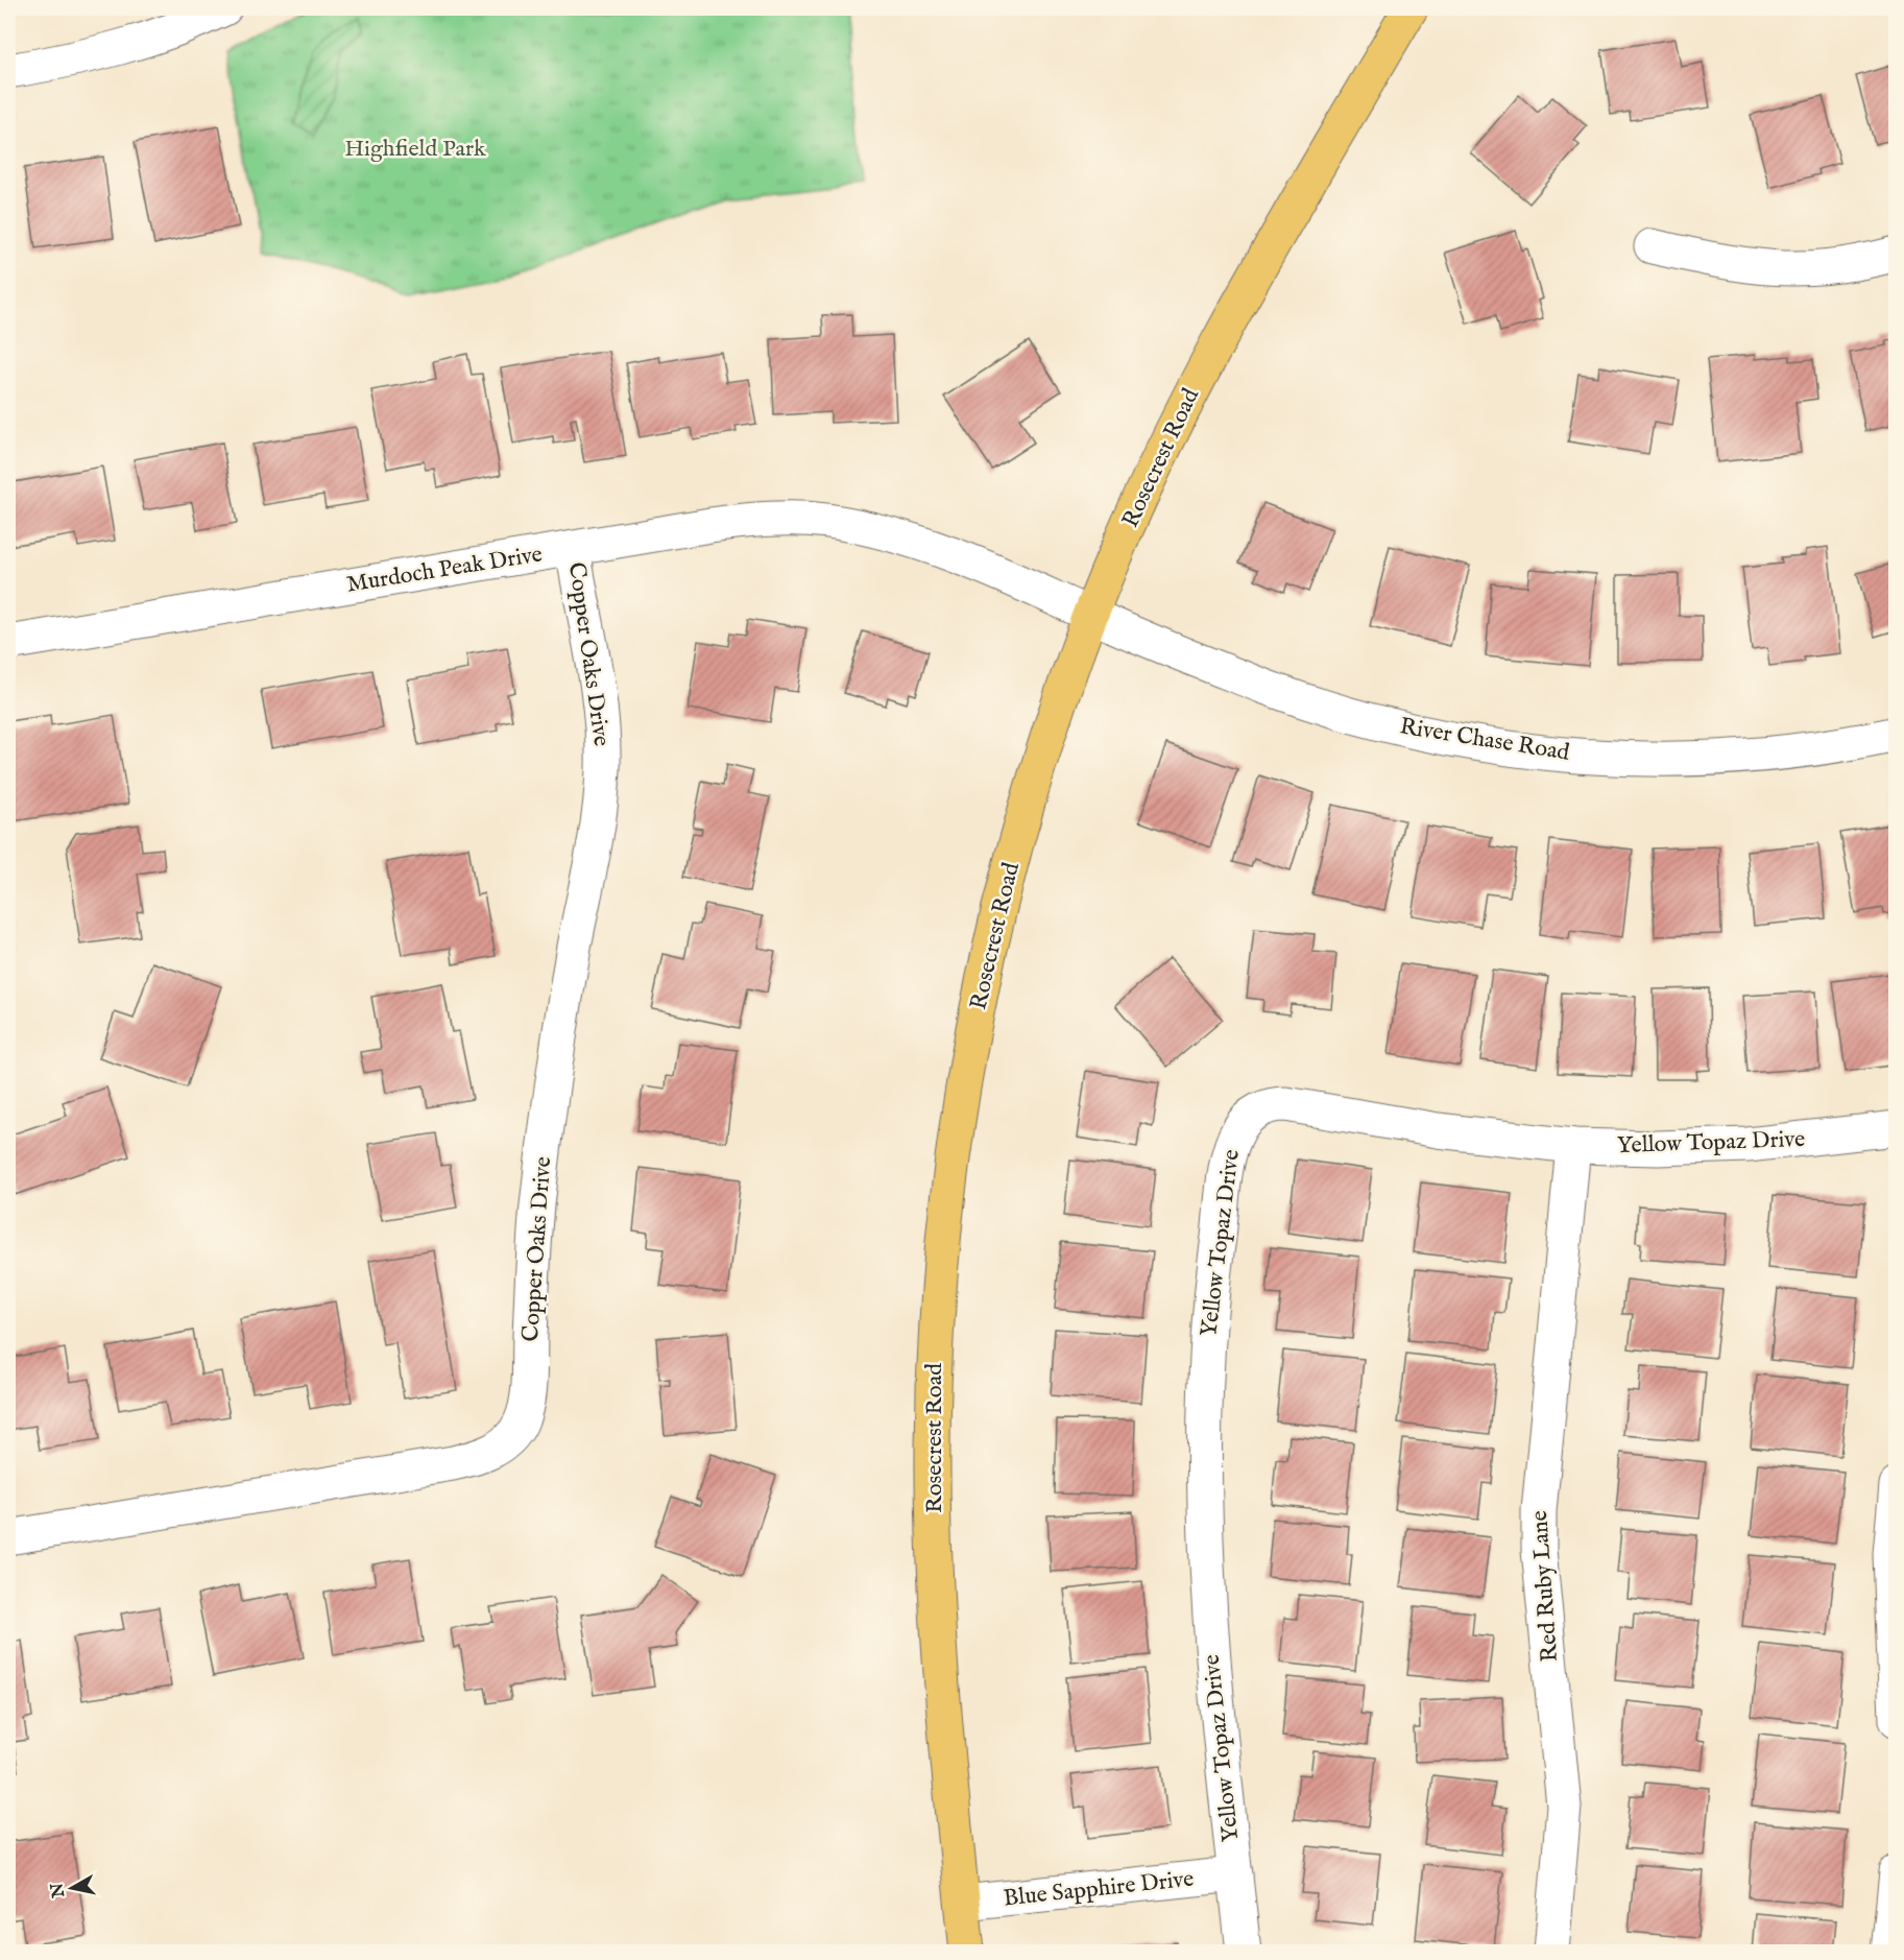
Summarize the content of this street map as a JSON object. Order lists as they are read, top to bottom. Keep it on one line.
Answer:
{"streets":{"main road":["Rosecrest Road"],"street":["Murdoch Peak Drive","Copper Oaks Drive","River Chase Road","Yellow Topaz Drive","Red Ruby Lane","Blue Sapphire Drive"]},"crossings":[["Rosecrest Road","Murdoch Peak Drive"],["Rosecrest Road","River Chase Road"],["Rosecrest Road","Blue Sapphire Drive"],["Murdoch Peak Drive","Copper Oaks Drive"],["Murdoch Peak Drive","River Chase Road"],["Yellow Topaz Drive","Red Ruby Lane"],["Yellow Topaz Drive","Blue Sapphire Drive"]],"parks":["Highfield Park"],"north":"left"}
